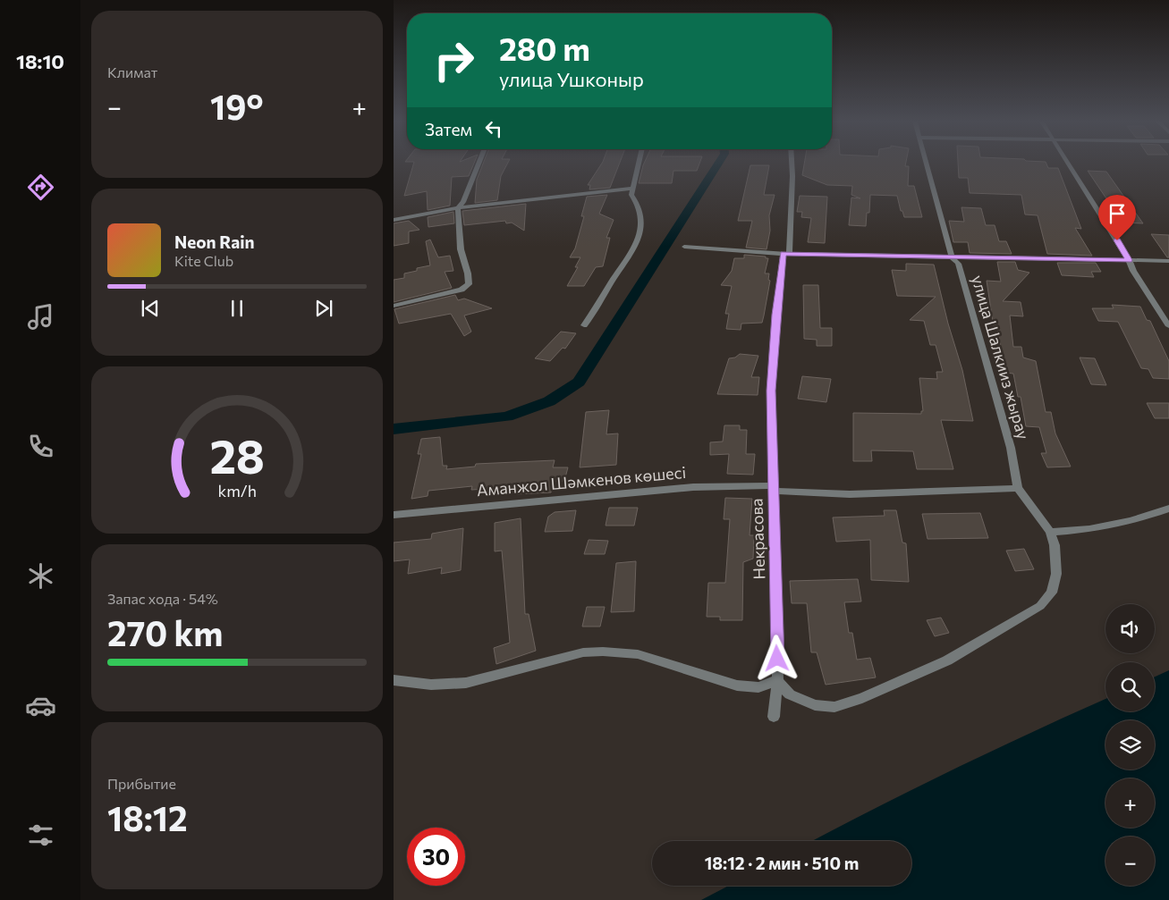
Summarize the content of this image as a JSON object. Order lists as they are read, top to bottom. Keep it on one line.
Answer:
{"streets":{"street":["улица Шалкииз жырау","Аманжол Шәмкенов көшесі","Некрасова"]},"crossings":[["улица Шалкииз жырау","Аманжол Шәмкенов көшесі"],["улица Шалкииз жырау","Некрасова"],["Аманжол Шәмкенов көшесі","Некрасова"]],"page":{"tabs":"18:10","tile":["Климат",["Запас хода · 54%","270 km"],["Прибытие","18:12"]],"turn":["280 m","улица Ушконыр"],"heat":["−","19°","+"],"then":"Затем","song":["Neon Rain","Kite Club"],"map_buttons":["+","−"],"limit":"30","trip":"18:12 · 2 мин · 510 m","gauge":["28","km/h"]}}
